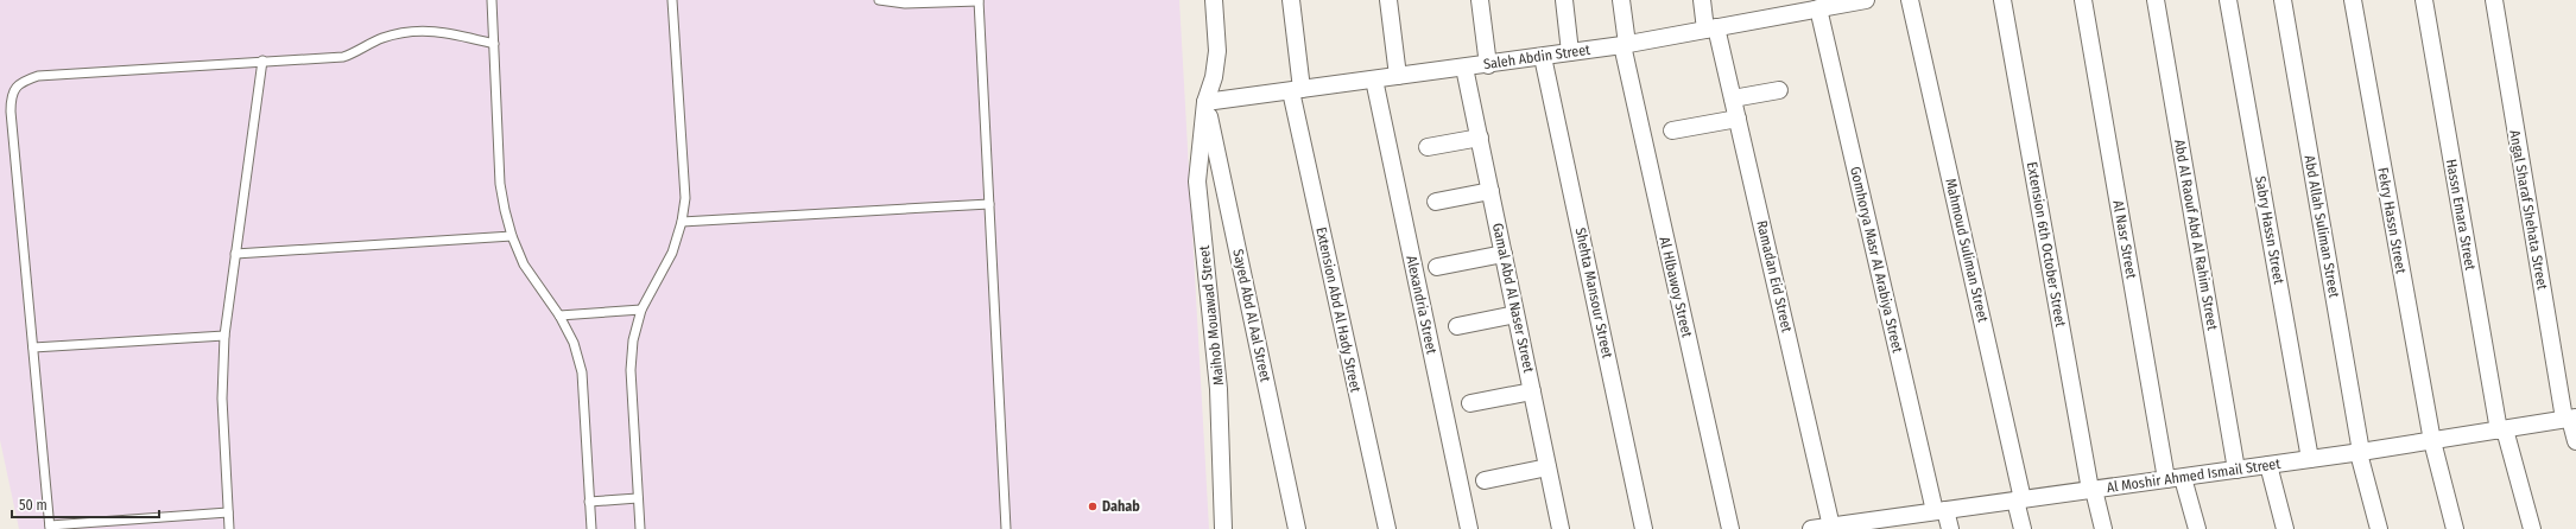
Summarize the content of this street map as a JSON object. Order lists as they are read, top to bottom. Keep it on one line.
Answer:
{"streets":{"street":["Saleh Abdin Street","Angal Sharaf Shehata Street","Hassn Emara Street","Fekry Hassn Street","Abd Allah Suliman Street","Sabry Hassn Street","Abd Al Raouf Abd Al Rahim Street","Al Nasr Street","Extension 6th October Street","Mahmoud Suliman Street","Gomhorya Masr Al Arabiya Street","Ramadan Eid Street","Al Hlbawoy Street","Shehta Mansour Street","Gamal Abd Al Naser Street","Alexandria Street","Extension Abd Al Hady Street","Maihob Mouawad Street","Sayed Abd Al Aal Street","Al Moshir Ahmed Ismail Street"]},"crossings":[["Saleh Abdin Street","Gomhorya Masr Al Arabiya Street"],["Saleh Abdin Street","Ramadan Eid Street"],["Saleh Abdin Street","Al Hlbawoy Street"],["Saleh Abdin Street","Shehta Mansour Street"],["Saleh Abdin Street","Gamal Abd Al Naser Street"],["Saleh Abdin Street","Alexandria Street"],["Saleh Abdin Street","Extension Abd Al Hady Street"],["Saleh Abdin Street","Maihob Mouawad Street"],["Saleh Abdin Street","Sayed Abd Al Aal Street"],["Angal Sharaf Shehata Street","Al Moshir Ahmed Ismail Street"],["Hassn Emara Street","Al Moshir Ahmed Ismail Street"],["Fekry Hassn Street","Al Moshir Ahmed Ismail Street"],["Abd Allah Suliman Street","Al Moshir Ahmed Ismail Street"],["Sabry Hassn Street","Al Moshir Ahmed Ismail Street"],["Abd Al Raouf Abd Al Rahim Street","Al Moshir Ahmed Ismail Street"],["Al Nasr Street","Al Moshir Ahmed Ismail Street"],["Extension 6th October Street","Al Moshir Ahmed Ismail Street"],["Mahmoud Suliman Street","Al Moshir Ahmed Ismail Street"],["Gomhorya Masr Al Arabiya Street","Al Moshir Ahmed Ismail Street"],["Ramadan Eid Street","Al Moshir Ahmed Ismail Street"],["Maihob Mouawad Street","Sayed Abd Al Aal Street"]],"places":["Dahab"],"scale_bar":"50 m"}
